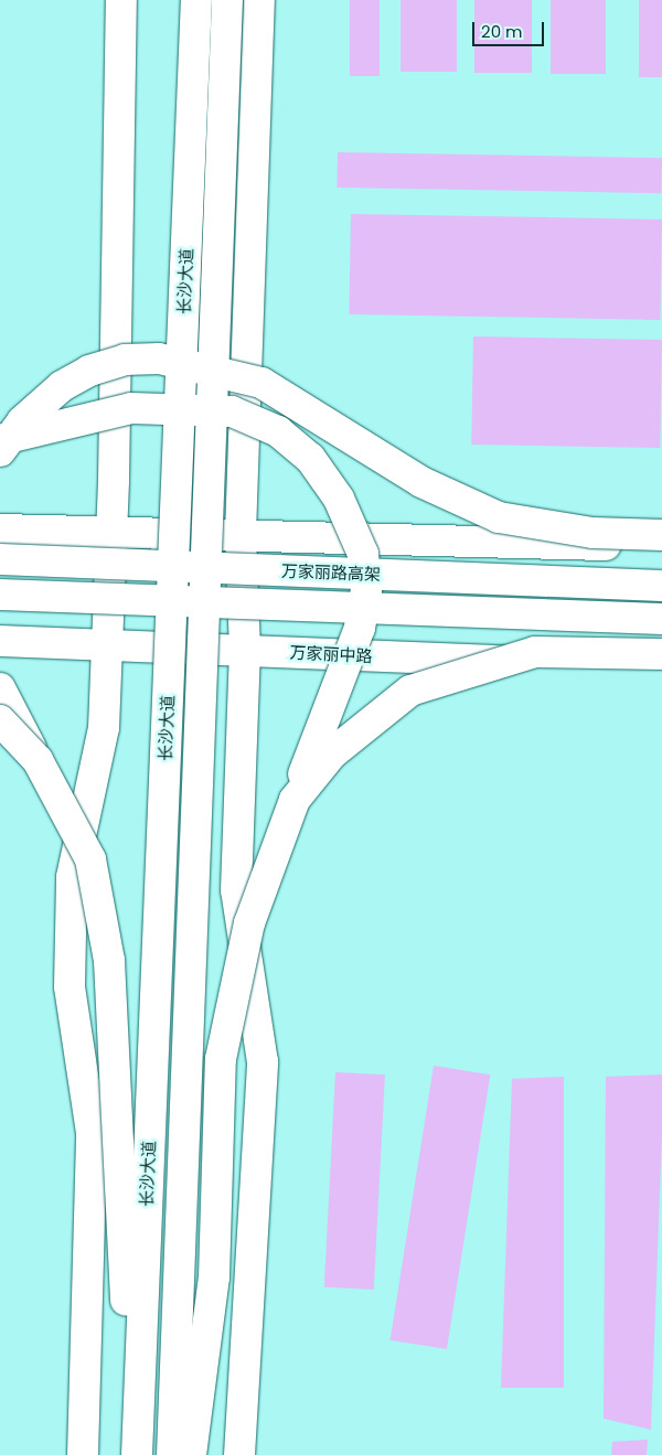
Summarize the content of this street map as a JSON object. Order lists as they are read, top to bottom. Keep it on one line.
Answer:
{"streets":{"main road":["长沙大道","万家丽路高架","万家丽中路"]},"scale_bar":"20 m"}
